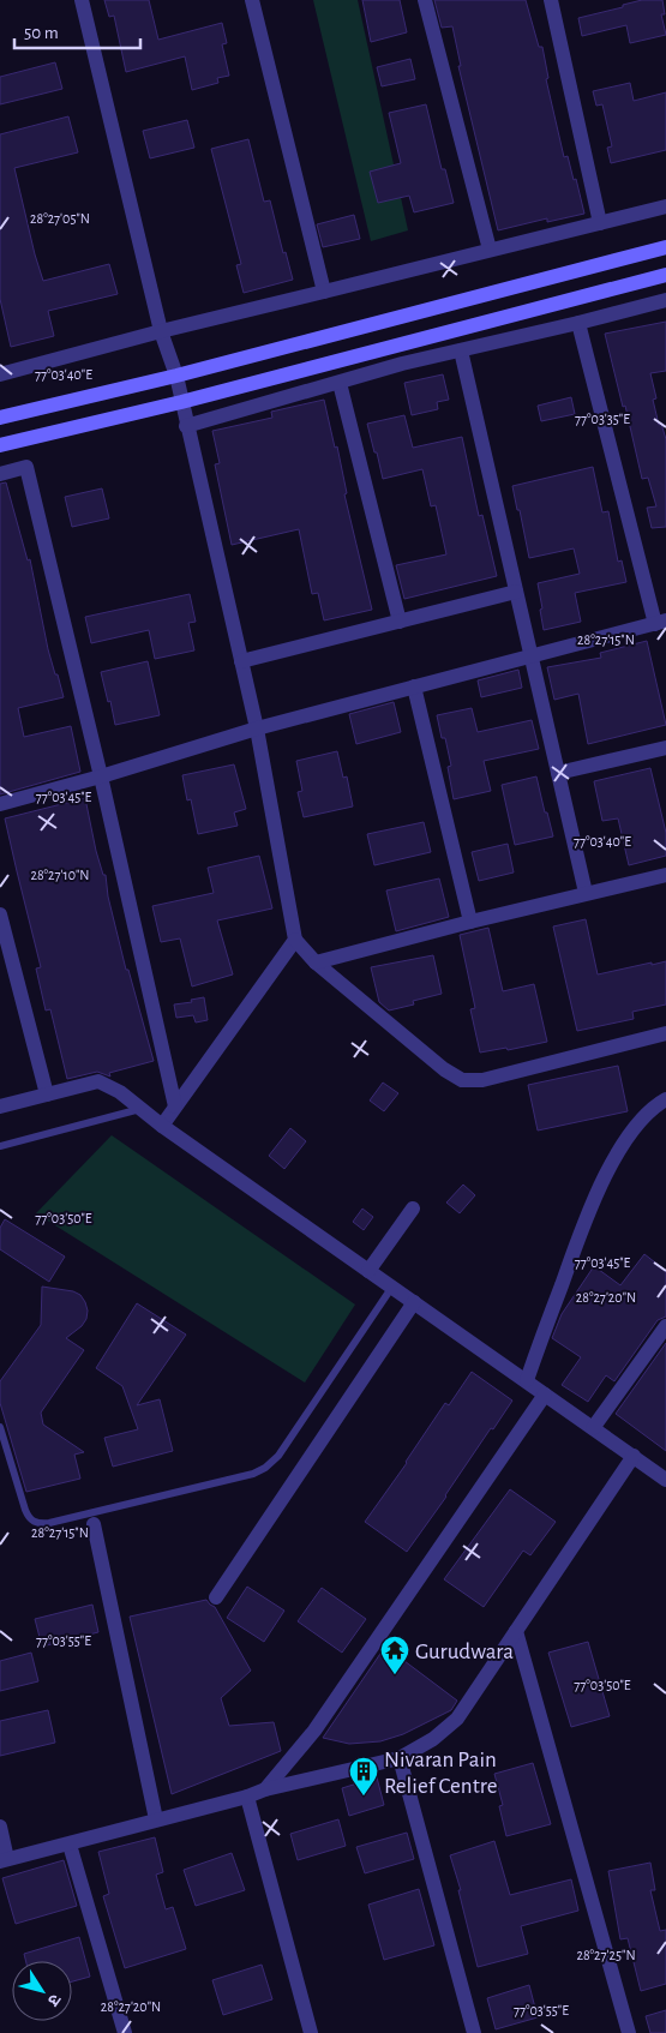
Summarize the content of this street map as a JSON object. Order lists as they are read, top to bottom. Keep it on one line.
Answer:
{"places":{"temple":["Gurudwara"],"building":["Nivaran Pain Relief Centre"]},"scale_bar":"50 m","north":"bottom right","coordinates":["28°27'05\"N","77°03'40\"E","77°03'35\"E","28°27'15\"N","77°03'45\"E","28°27'10\"N","77°03'50\"E","28°27'20\"N","77°03'55\"E","28°27'25\"N"]}
